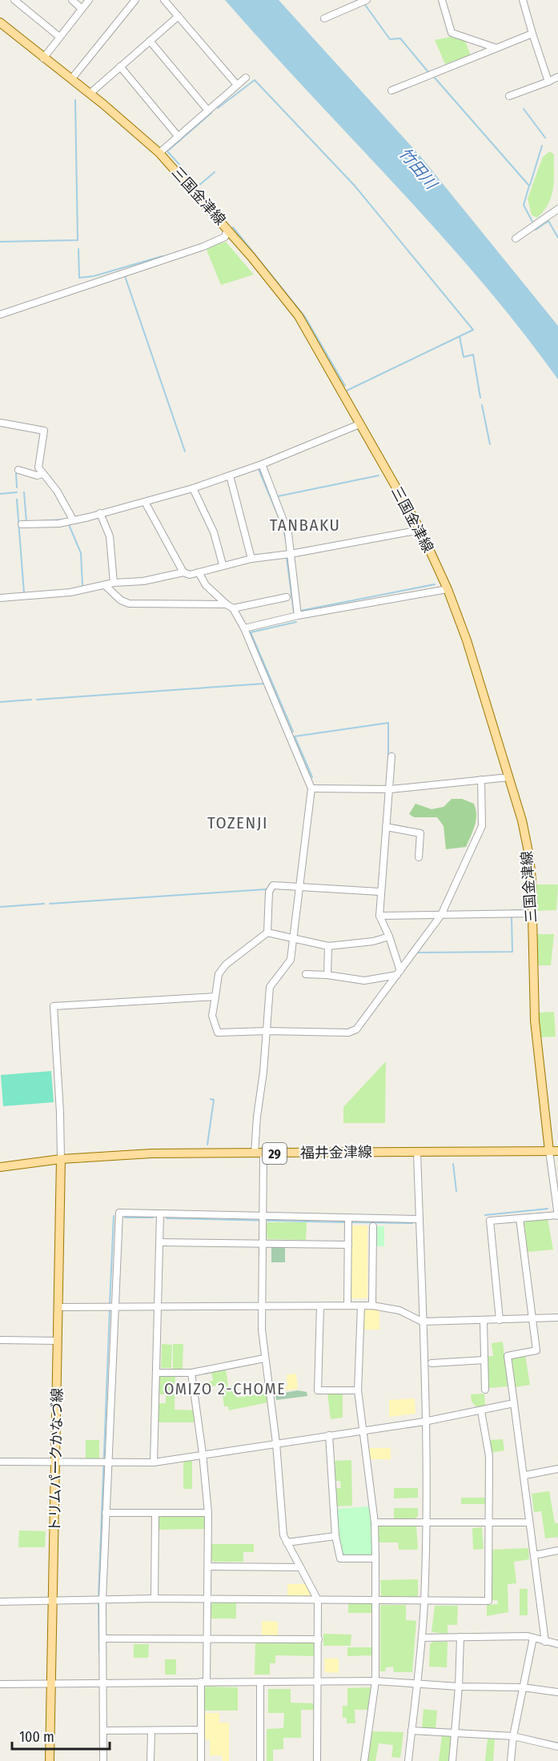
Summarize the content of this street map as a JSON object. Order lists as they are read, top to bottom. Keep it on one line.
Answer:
{"streets":{"main road":["三国金津線","福井金津線","29","トリムパークかなづ線"]},"crossings":[["三国金津線","福井金津線"],["福井金津線","トリムパークかなづ線"]],"districts":["TANBAKU","TOZENJI","OMIZO 2-CHOME"],"water":["竹田川"],"scale_bar":"100 m"}
